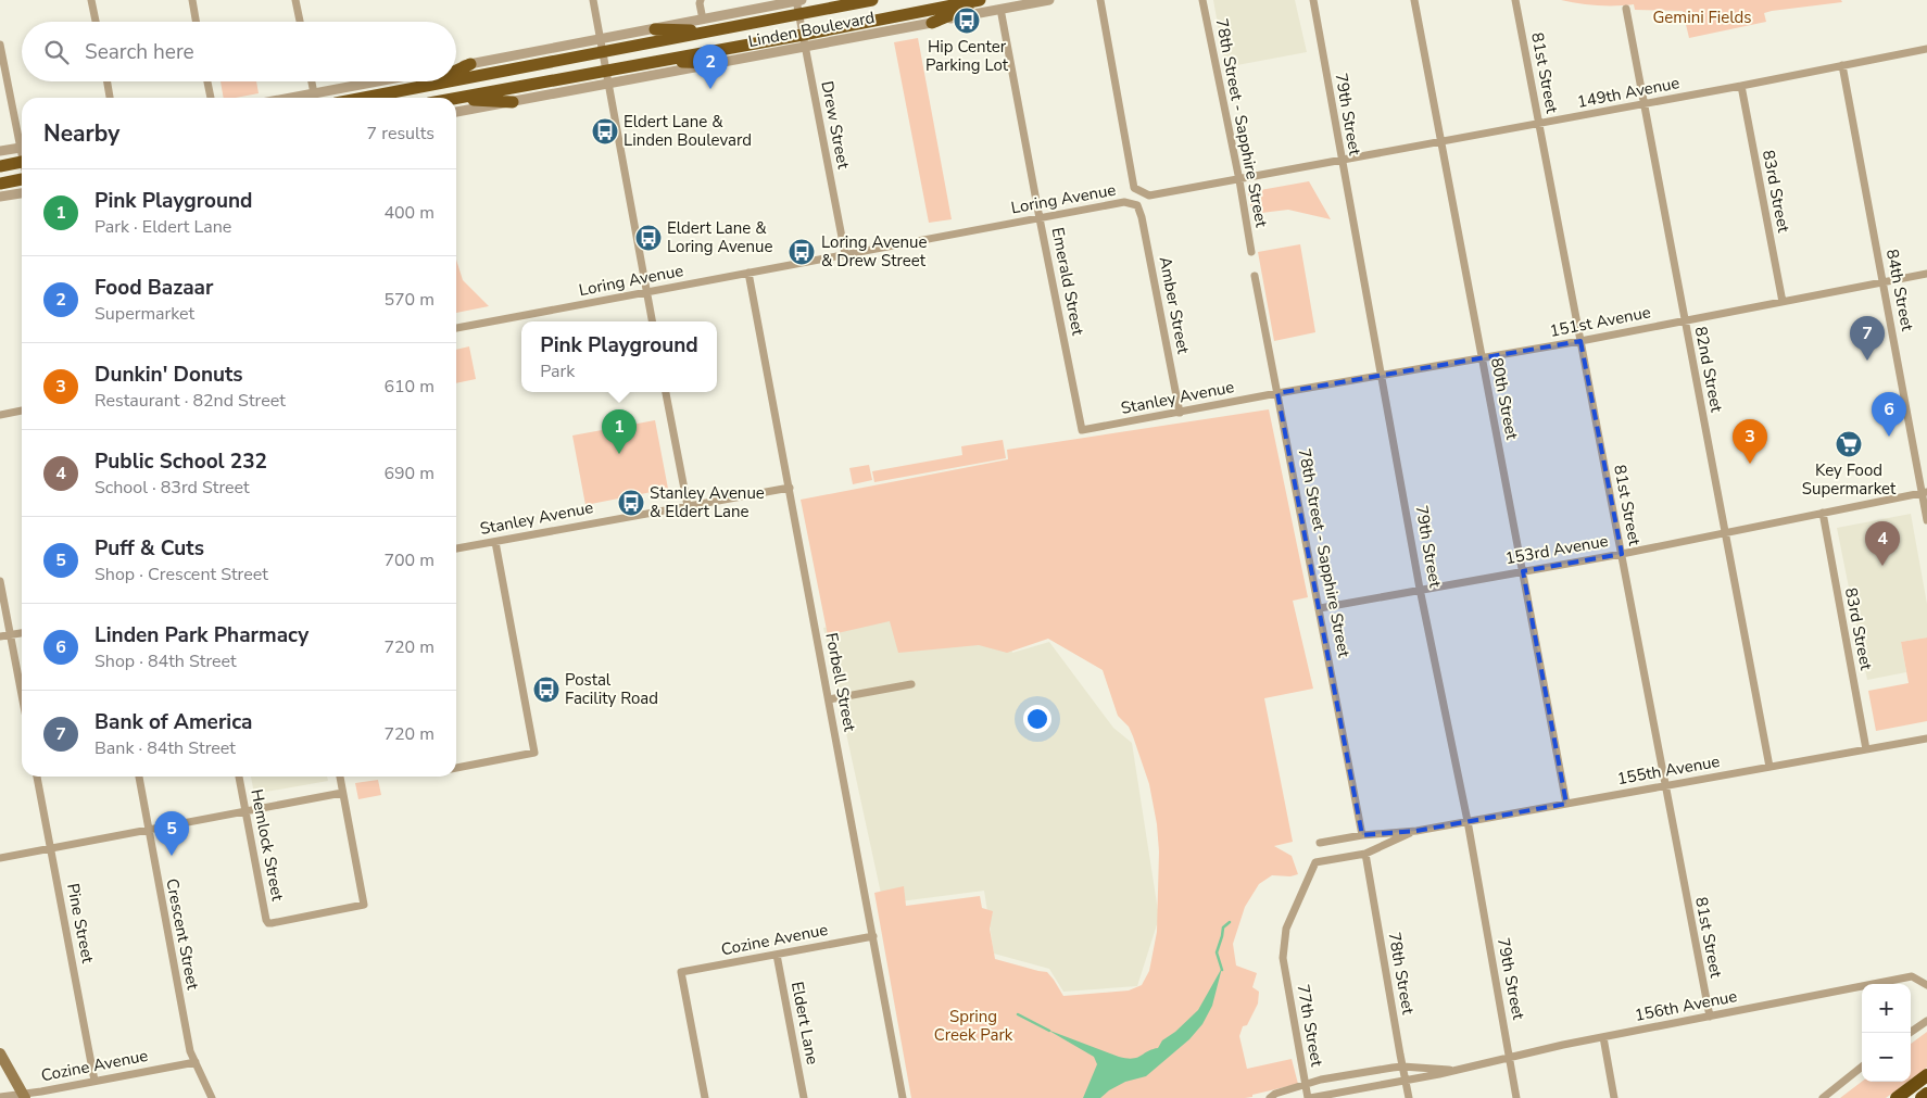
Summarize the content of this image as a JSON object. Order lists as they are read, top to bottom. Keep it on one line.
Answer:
{"streets":{"highway":["Linden Boulevard"],"street":["81st Street","149th Avenue","79th Street","78th Street - Sapphire Street","Drew Street","83rd Street","Loring Avenue","Emerald Street","84th Street","Amber Street","151st Avenue","82nd Street","Stanley Avenue","80th Street","153rd Avenue","Forbell Street","155th Avenue","Hemlock Street","Pine Street","Crescent Street","Cozine Avenue","78th Street","156th Avenue","Eldert Lane","77th Street"]},"crossings":[["Linden Boulevard","Drew Street"],["Linden Boulevard","Emerald Street"],["81st Street","149th Avenue"],["81st Street","151st Avenue"],["81st Street","153rd Avenue"],["81st Street","155th Avenue"],["81st Street","156th Avenue"],["149th Avenue","79th Street"],["149th Avenue","78th Street - Sapphire Street"],["149th Avenue","83rd Street"],["149th Avenue","84th Street"],["149th Avenue","82nd Street"],["149th Avenue","80th Street"],["79th Street","151st Avenue"],["79th Street","153rd Avenue"],["79th Street","155th Avenue"],["79th Street","156th Avenue"],["78th Street - Sapphire Street","151st Avenue"],["78th Street - Sapphire Street","Stanley Avenue"],["78th Street - Sapphire Street","153rd Avenue"],["78th Street - Sapphire Street","155th Avenue"],["Drew Street","Loring Avenue"],["83rd Street","151st Avenue"],["83rd Street","153rd Avenue"],["83rd Street","155th Avenue"],["Loring Avenue","Emerald Street"],["Loring Avenue","Amber Street"],["Loring Avenue","Forbell Street"],["Emerald Street","Stanley Avenue"],["84th Street","151st Avenue"],["84th Street","153rd Avenue"],["Amber Street","Stanley Avenue"],["151st Avenue","82nd Street"],["151st Avenue","Stanley Avenue"],["151st Avenue","80th Street"],["82nd Street","153rd Avenue"],["82nd Street","155th Avenue"],["Stanley Avenue","Forbell Street"],["80th Street","153rd Avenue"],["80th Street","155th Avenue"],["Forbell Street","Cozine Avenue"],["155th Avenue","78th Street"],["155th Avenue","77th Street"],["Pine Street","Cozine Avenue"],["Crescent Street","Cozine Avenue"],["Cozine Avenue","Eldert Lane"],["78th Street","156th Avenue"],["156th Avenue","77th Street"]],"parks":["Gemini Fields","Spring Creek Park"],"places":{"bus stop":["Hip Center Parking Lot","Eldert Lane & Linden Boulevard","Eldert Lane & Loring Avenue","Loring Avenue & Drew Street","Stanley Avenue & Eldert Lane","Postal Facility Road"],"supermarket":["Key Food Supermarket"]},"page":{"search":"Search here","pins":["2","7","6","1","3","4","5"],"heading":["Nearby","7 results"],"list":[{"mark":"1","name":"Pink Playground","note":"Park · Eldert Lane","value":"400 m"},{"mark":"2","name":"Food Bazaar","note":"Supermarket","value":"570 m"},{"mark":"3","name":"Dunkin' Donuts","note":"Restaurant · 82nd Street","value":"610 m"},{"mark":"4","name":"Public School 232","note":"School · 83rd Street","value":"690 m"},{"mark":"5","name":"Puff & Cuts","note":"Shop · Crescent Street","value":"700 m"},{"mark":"6","name":"Linden Park Pharmacy","note":"Shop · 84th Street","value":"720 m"},{"mark":"7","name":"Bank of America","note":"Bank · 84th Street","value":"720 m"}],"popup":["Pink Playground","Park"],"map_buttons":["+","−"]}}
